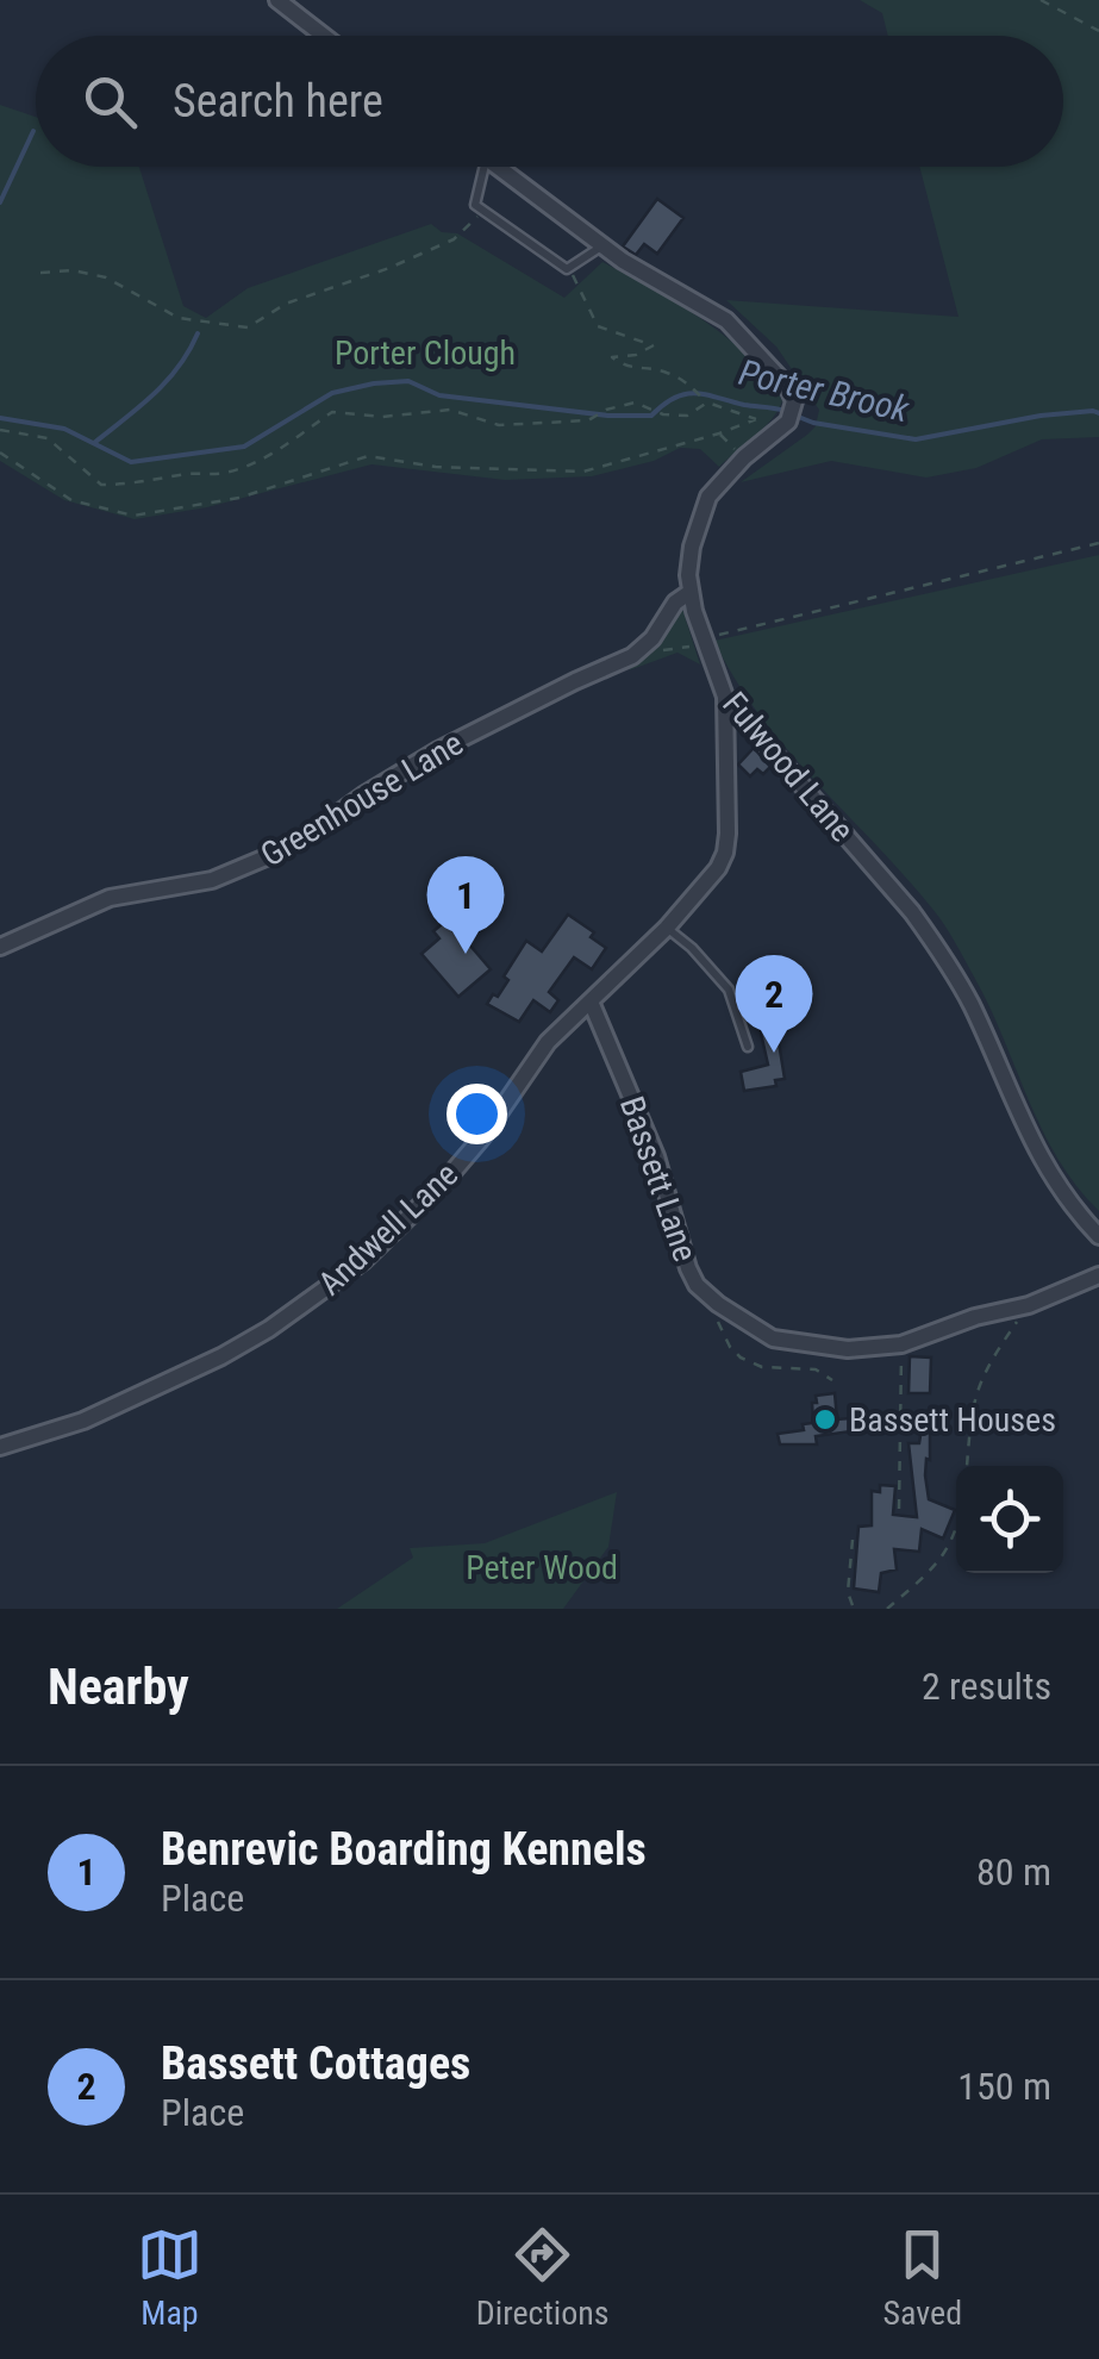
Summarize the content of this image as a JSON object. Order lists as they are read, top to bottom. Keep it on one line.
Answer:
{"streets":{"street":["Fulwood Lane","Greenhouse Lane","Bassett Lane","Andwell Lane"]},"crossings":[["Fulwood Lane","Greenhouse Lane"],["Fulwood Lane","Andwell Lane"],["Bassett Lane","Andwell Lane"]],"water":["Porter Brook"],"parks":["Porter Clough","Peter Wood"],"places":["Bassett Houses"],"page":{"search":"Search here","pins":["1","2"],"heading":["Nearby","2 results"],"list":[{"mark":"1","name":"Benrevic Boarding Kennels","note":"Place","value":"80 m"},{"mark":"2","name":"Bassett Cottages","note":"Place","value":"150 m"}],"nav":["Map","Directions","Saved"]}}
